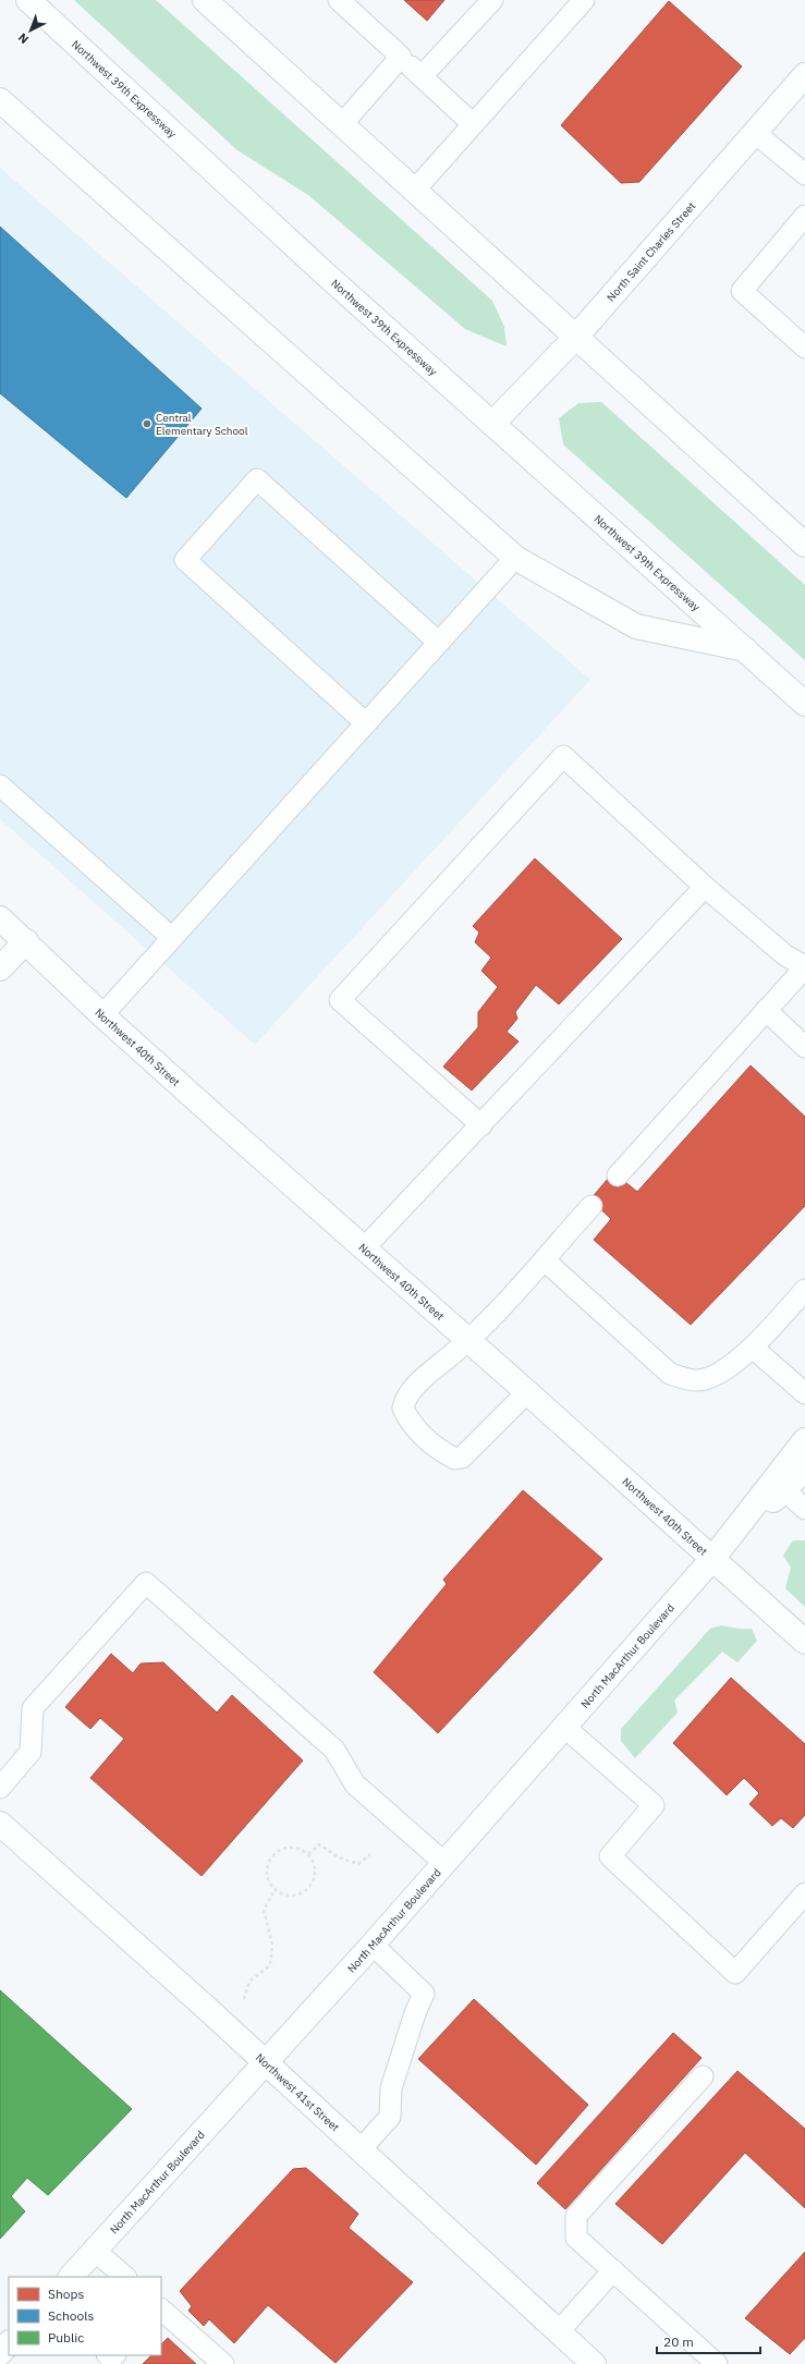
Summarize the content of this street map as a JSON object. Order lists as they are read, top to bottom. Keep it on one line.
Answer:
{"streets":{"main road":["Northwest 39th Expressway","North Saint Charles Street","Northwest 40th Street","North MacArthur Boulevard","Northwest 41st Street"]},"crossings":[["Northwest 39th Expressway","North Saint Charles Street"],["Northwest 40th Street","North MacArthur Boulevard"],["North MacArthur Boulevard","Northwest 41st Street"]],"places":["Central Elementary School"],"legend":["Shops","Schools","Public"],"scale_bar":"20 m","north":"bottom left"}
